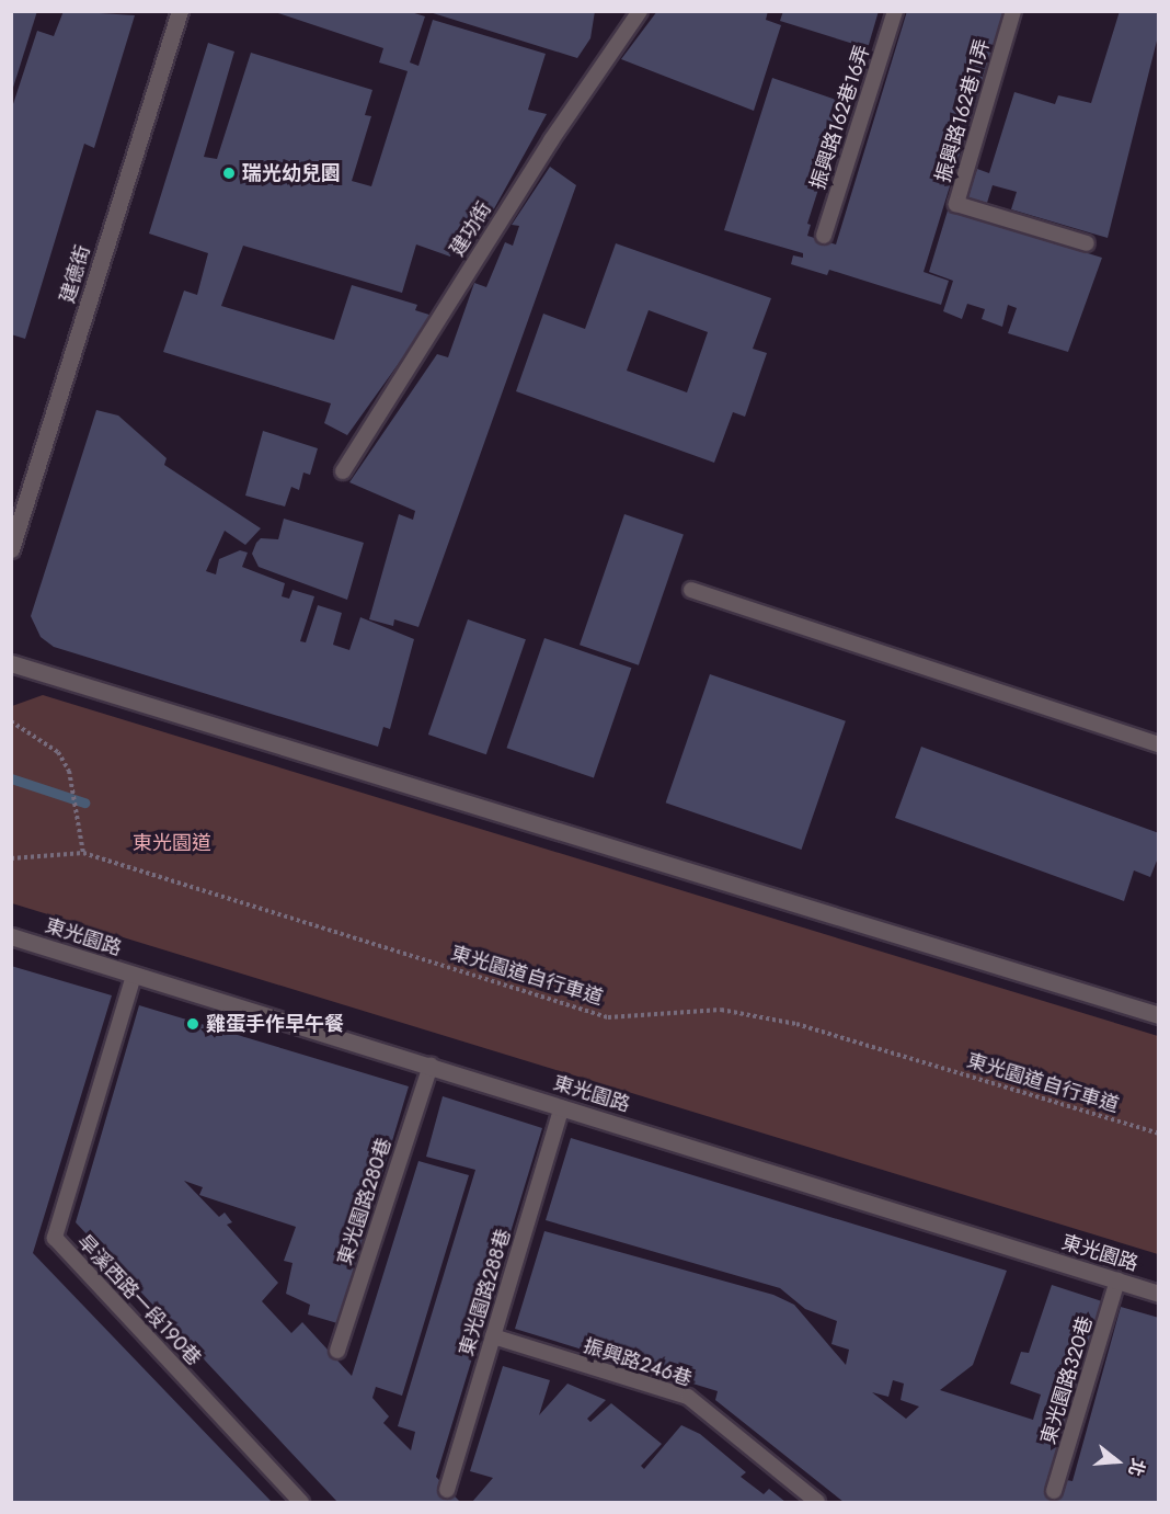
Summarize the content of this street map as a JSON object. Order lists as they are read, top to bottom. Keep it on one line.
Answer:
{"streets":{"street":["建德街","東光園路"],"lane":["振興路162巷11弄","振興路162巷16弄","建功街","東光園路280巷","東光園路288巷","旱溪西路一段190巷","振興路246巷","東光園路320巷"],"path":["東光園道自行車道"]},"crossings":[["東光園路","東光園路280巷"],["東光園路","東光園路288巷"],["東光園路","旱溪西路一段190巷"],["東光園路","東光園路320巷"],["東光園路288巷","振興路246巷"]],"parks":["東光園道"],"places":["瑞光幼兒園","雞蛋手作早午餐"],"north":"right"}
